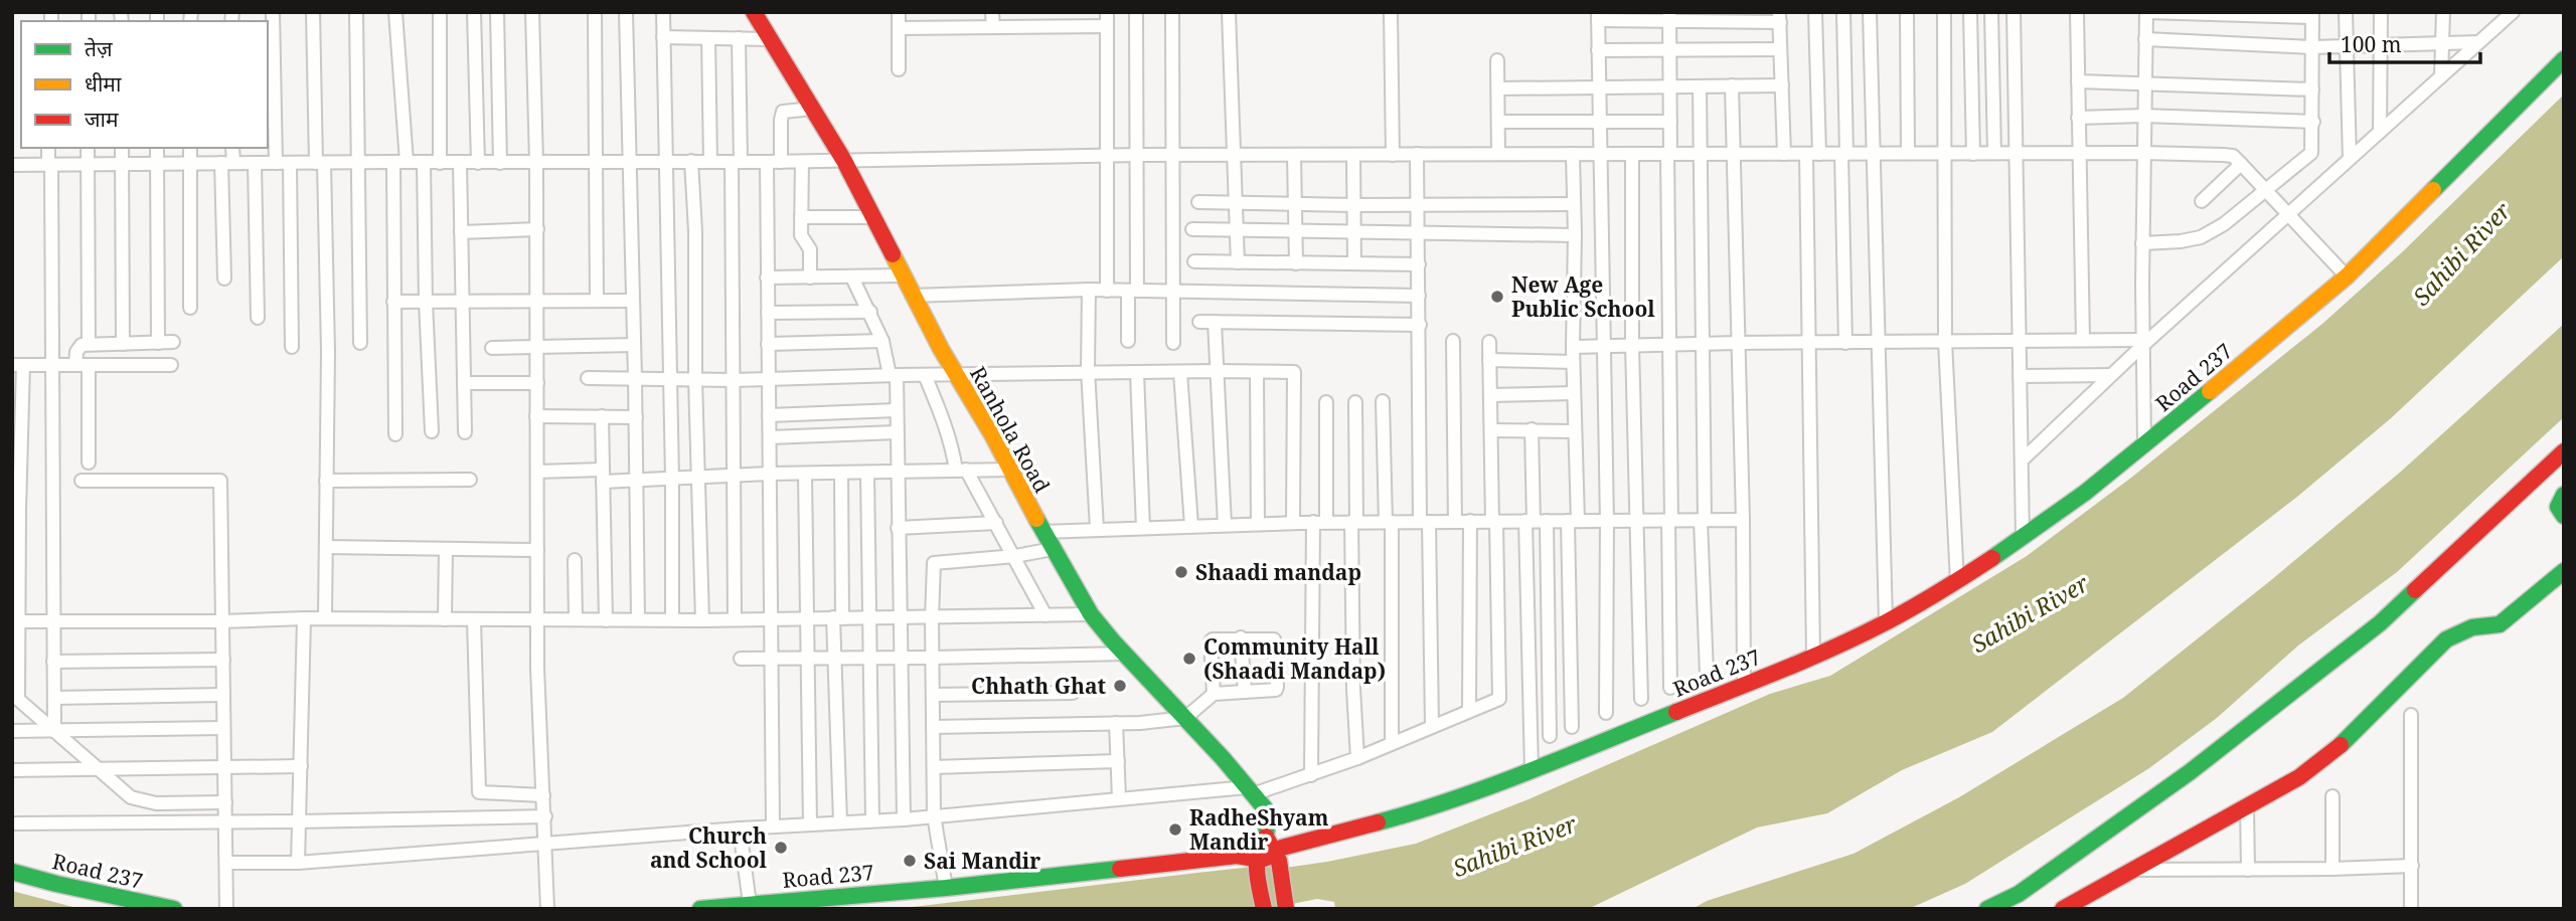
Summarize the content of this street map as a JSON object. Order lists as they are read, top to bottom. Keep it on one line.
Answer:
{"streets":{"street":["Road 237","Ranhola Road"]},"crossings":[["Road 237","Ranhola Road"]],"water":["Sahibi River"],"places":["New Age Public School","Shaadi mandap","Community Hall (Shaadi Mandap)","Chhath Ghat","RadheShyam Mandir","Church and School","Sai Mandir"],"legend":["तेज़","धीमा","जाम"],"scale_bar":"100 m"}
